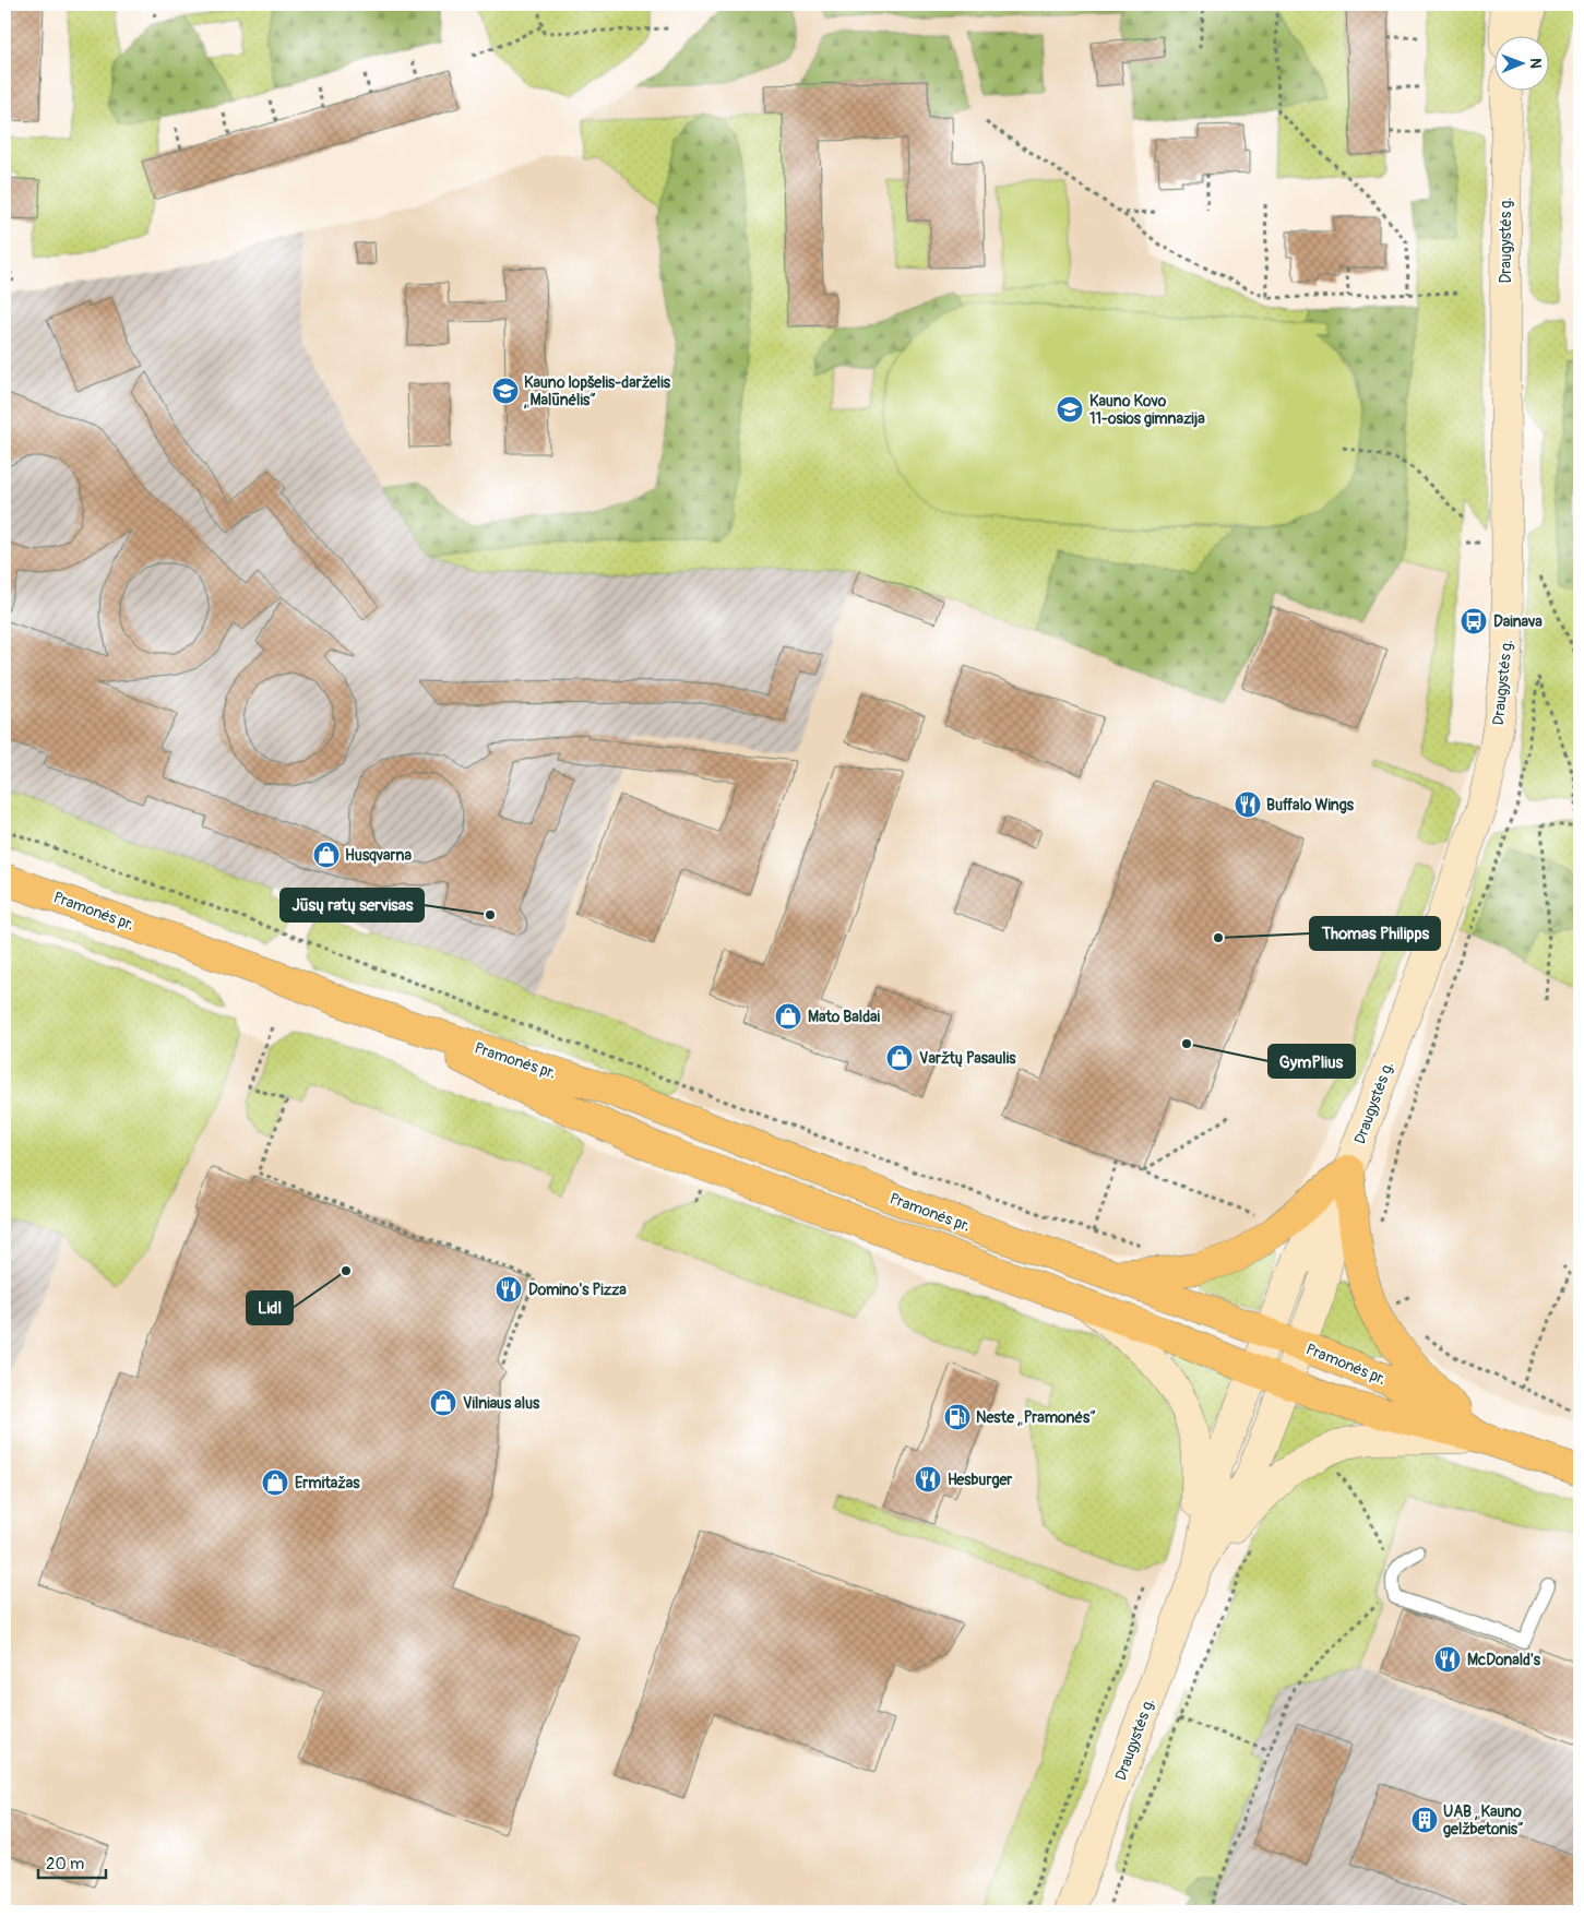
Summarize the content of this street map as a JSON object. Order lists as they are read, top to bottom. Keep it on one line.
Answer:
{"streets":{"main road":["Draugystės g.","Pramonės pr."]},"crossings":[["Draugystės g.","Pramonės pr."]],"places":{"school or university":["Kauno lopšelis-darželis „Malūnėlis“","Kauno Kovo 11-osios gimnazija"],"bus stop":["Dainava"],"restaurant":["Buffalo Wings","Domino's Pizza","Hesburger","McDonald's"],"shop":["Husqvarna","Mato Baldai","Varžtų Pasaulis","Vilniaus alus","Ermitažas"],"other":["Jūsų ratų servisas","Thomas Philipps","GymPlius","Lidl"],"fuel station":["Neste „Pramonės“"],"building":["UAB „Kauno gelžbetonis“"]},"scale_bar":"20 m","north":"right"}
